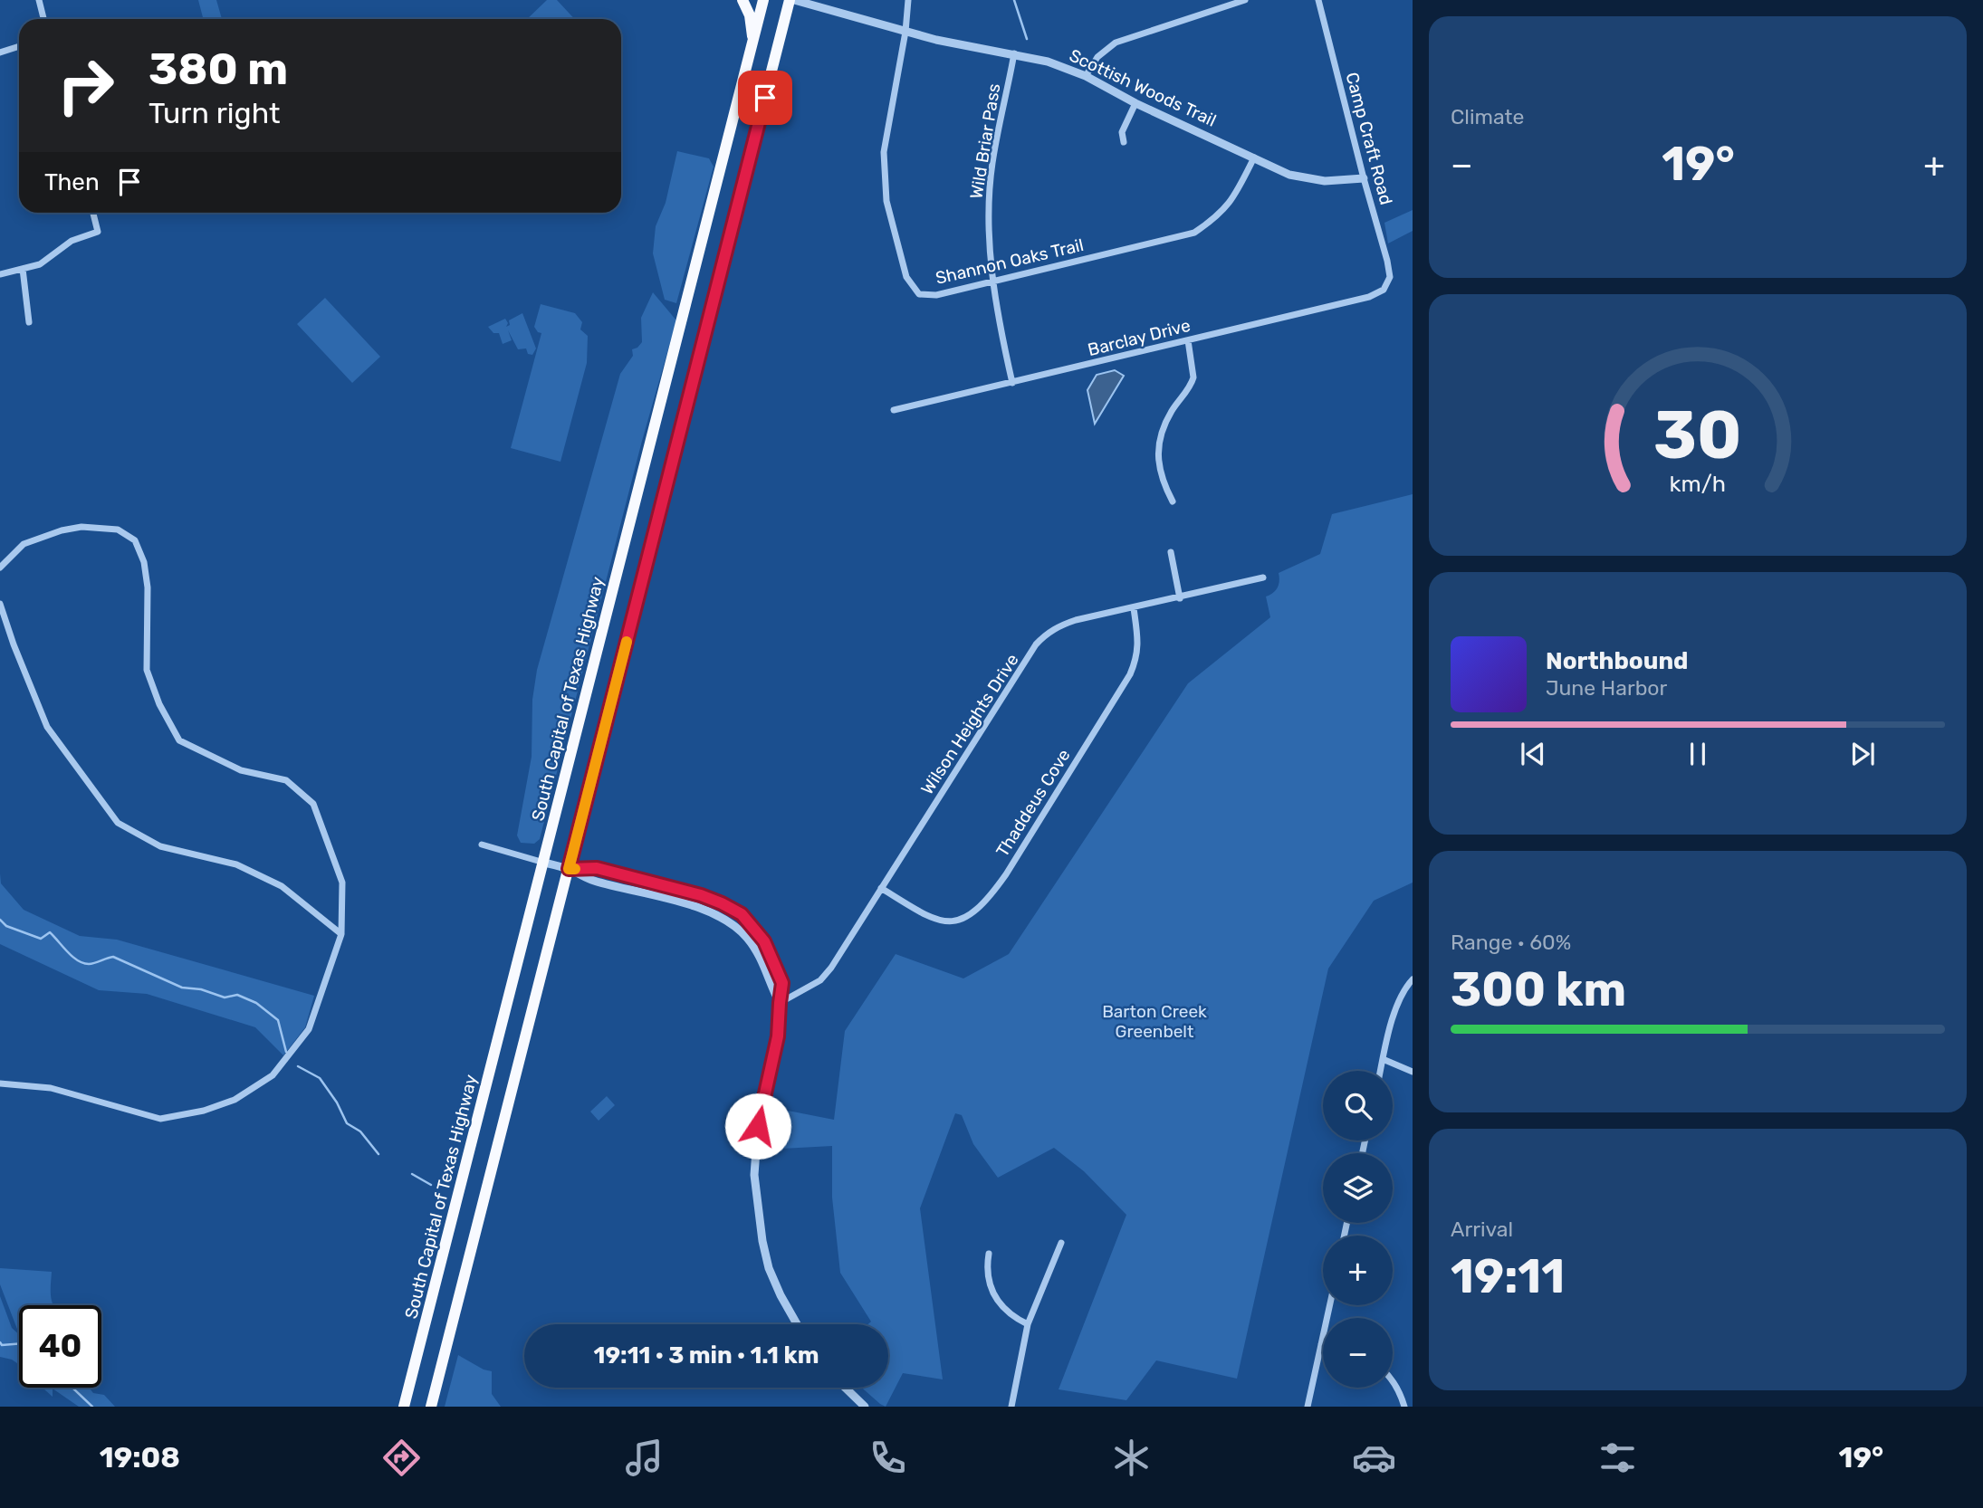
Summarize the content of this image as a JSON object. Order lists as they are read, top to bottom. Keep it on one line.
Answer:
{"streets":{"highway":["South Capital of Texas Highway"],"street":["Scottish Woods Trail","Camp Craft Road","Wild Briar Pass","Shannon Oaks Trail","Barclay Drive","Wilson Heights Drive","Thaddeus Cove"]},"crossings":[["Scottish Woods Trail","Camp Craft Road"],["Scottish Woods Trail","Wild Briar Pass"],["Scottish Woods Trail","Shannon Oaks Trail"],["Camp Craft Road","Barclay Drive"],["Wild Briar Pass","Shannon Oaks Trail"],["Wild Briar Pass","Barclay Drive"],["Wilson Heights Drive","Thaddeus Cove"]],"parks":["Barton Creek Greenbelt"],"page":{"tile":["Climate",["Range · 60%","300 km"],["Arrival","19:11"]],"turn":["380 m","Turn right"],"heat":["−","19°","+"],"then":"Then","song":["Northbound","June Harbor"],"map_buttons":["+","−"],"limit":"40","trip":"19:11 · 3 min · 1.1 km","tabs":["19:08","19°"],"gauge":["30","km/h"]}}
